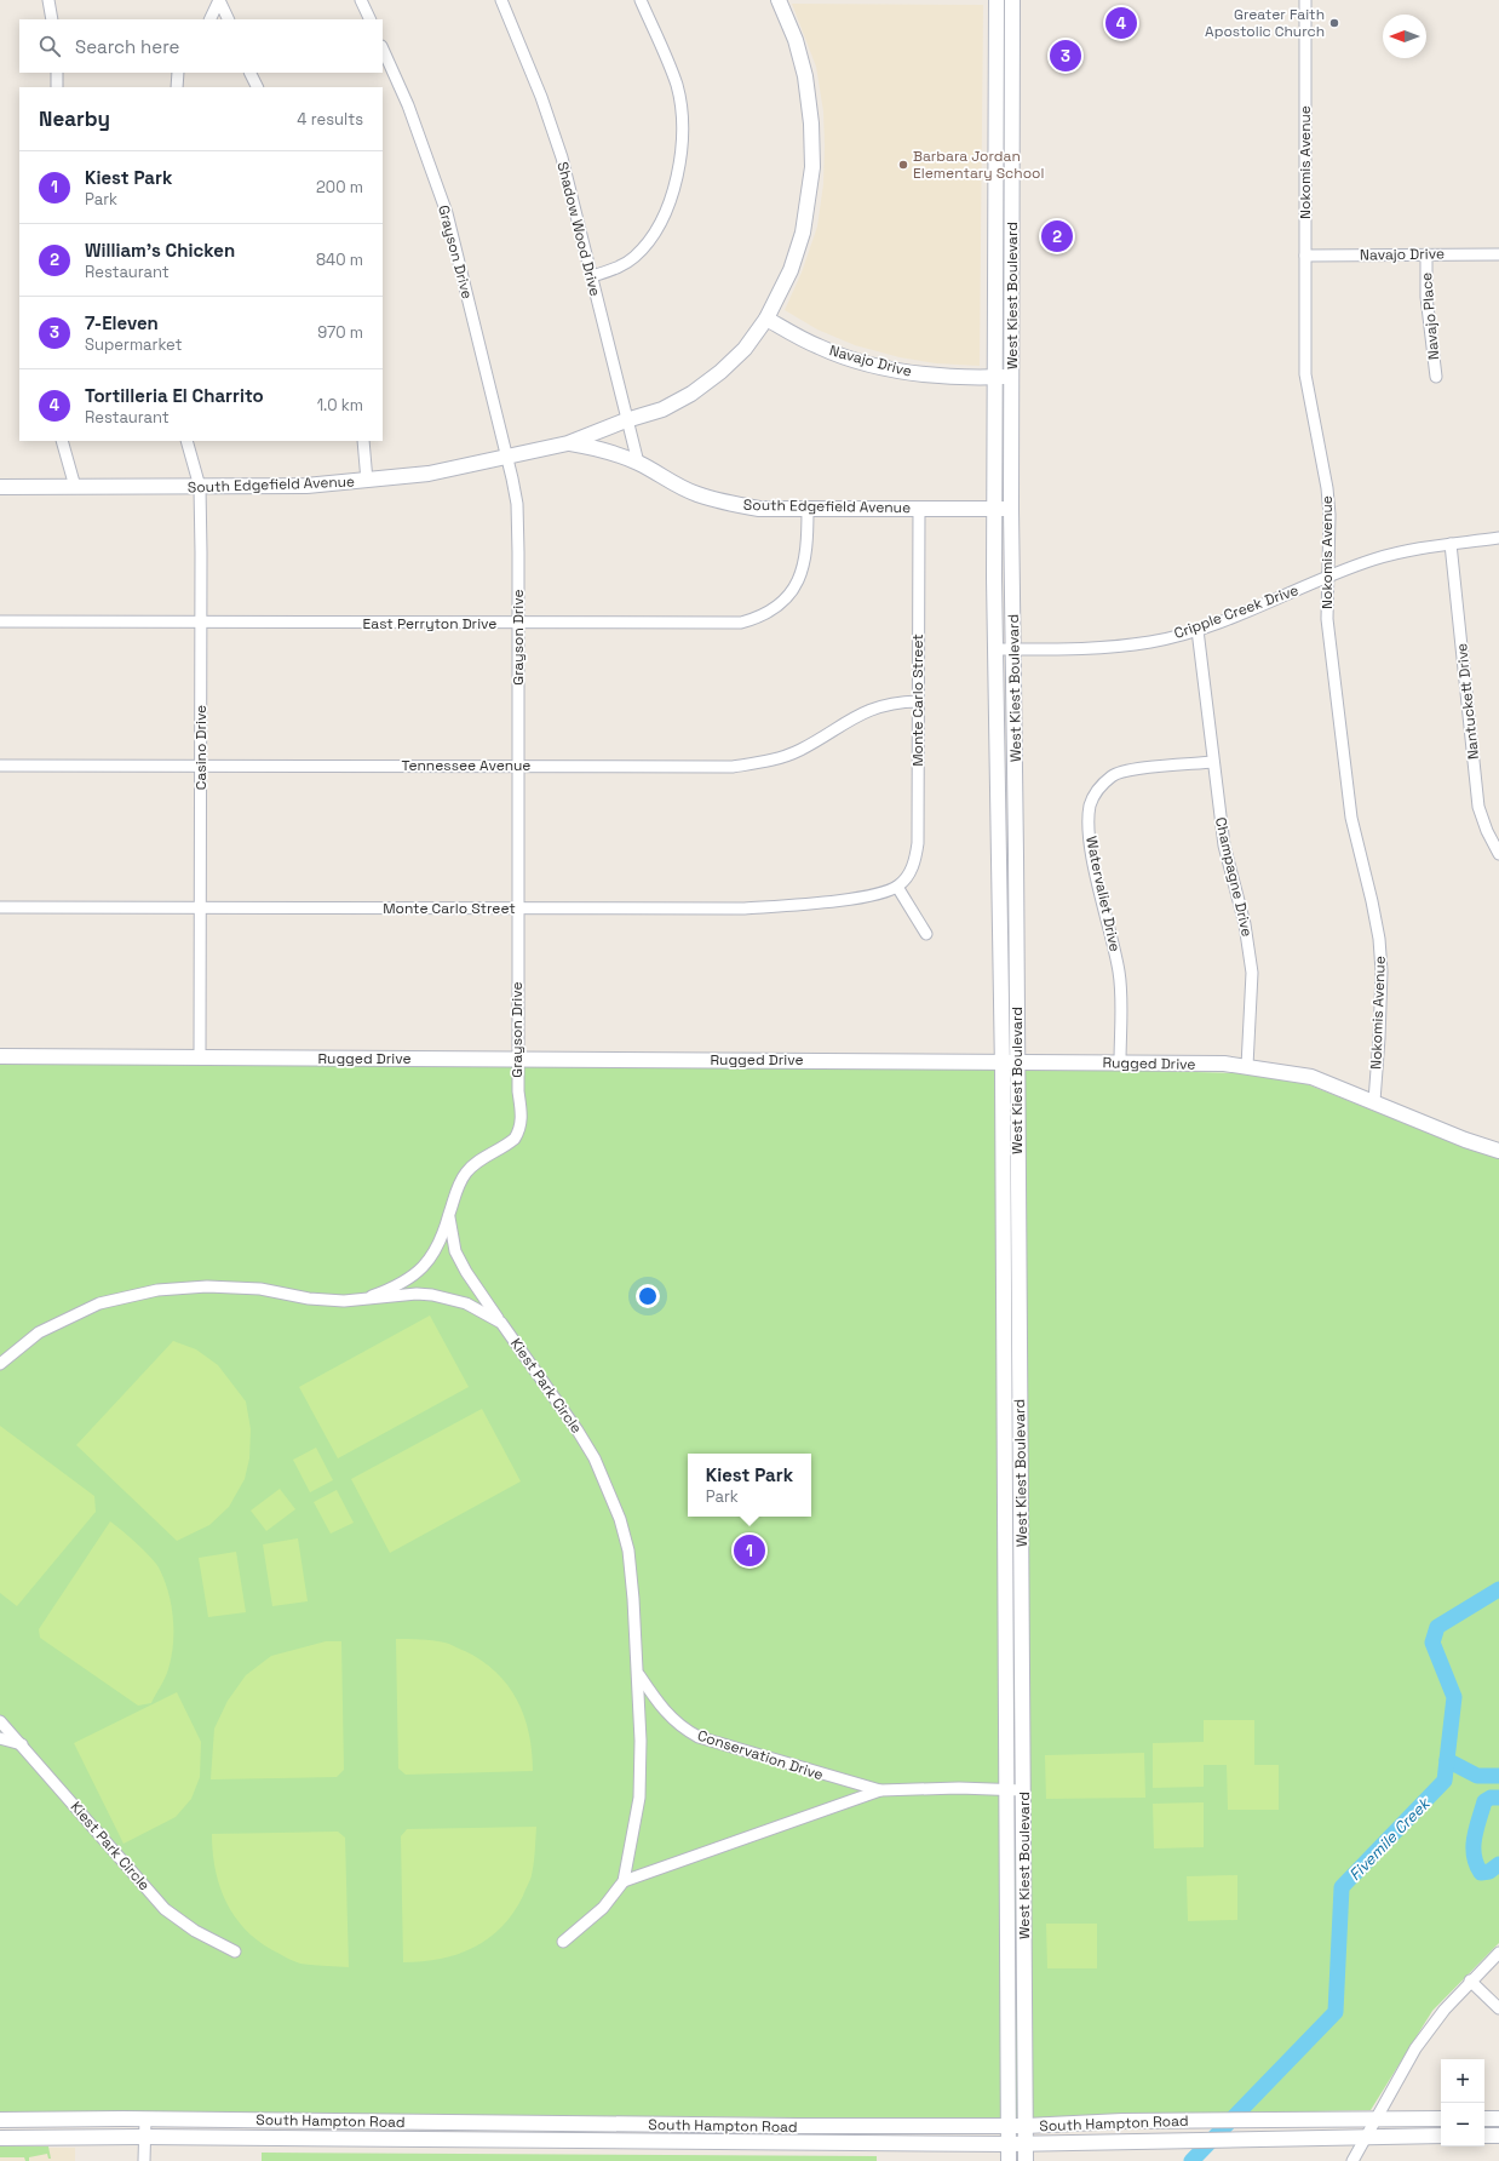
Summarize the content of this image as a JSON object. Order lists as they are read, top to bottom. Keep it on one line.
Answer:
{"streets":{"main road":["Navajo Drive","West Kiest Boulevard","South Edgefield Avenue","Rugged Drive","South Hampton Road"],"street":["Nokomis Avenue","Shadow Wood Drive","Grayson Drive","Navajo Place","Cripple Creek Drive","East Perryton Drive","Monte Carlo Street","Nantuckett Drive","Casino Drive","Tennessee Avenue","Champagne Drive","Watervaliet Drive","Kiest Park Circle","Conservation Drive"]},"crossings":[["Nokomis Avenue","Navajo Drive"],["Nokomis Avenue","Cripple Creek Drive"],["Nokomis Avenue","Rugged Drive"],["Shadow Wood Drive","South Edgefield Avenue"],["Grayson Drive","South Edgefield Avenue"],["Grayson Drive","East Perryton Drive"],["Grayson Drive","Monte Carlo Street"],["Grayson Drive","Tennessee Avenue"],["Grayson Drive","Rugged Drive"],["Grayson Drive","Kiest Park Circle"],["Navajo Drive","West Kiest Boulevard"],["Navajo Drive","Navajo Place"],["Navajo Drive","South Edgefield Avenue"],["West Kiest Boulevard","South Edgefield Avenue"],["West Kiest Boulevard","Cripple Creek Drive"],["West Kiest Boulevard","Rugged Drive"],["West Kiest Boulevard","Conservation Drive"],["West Kiest Boulevard","South Hampton Road"],["South Edgefield Avenue","East Perryton Drive"],["South Edgefield Avenue","Monte Carlo Street"],["South Edgefield Avenue","Casino Drive"],["Cripple Creek Drive","Nantuckett Drive"],["Cripple Creek Drive","Champagne Drive"],["East Perryton Drive","Casino Drive"],["Monte Carlo Street","Casino Drive"],["Monte Carlo Street","Tennessee Avenue"],["Casino Drive","Tennessee Avenue"],["Casino Drive","Rugged Drive"],["Champagne Drive","Watervaliet Drive"],["Champagne Drive","Rugged Drive"],["Watervaliet Drive","Rugged Drive"],["Kiest Park Circle","Conservation Drive"]],"water":["Fivemile Creek"],"places":["Greater Faith Apostolic Church","Barbara Jordan Elementary School"],"north":"left","page":{"pins":["4","3","2","1"],"search":"Search here","heading":["Nearby","4 results"],"list":[{"mark":"1","name":"Kiest Park","note":"Park","value":"200 m"},{"mark":"2","name":"William's Chicken","note":"Restaurant","value":"840 m"},{"mark":"3","name":"7-Eleven","note":"Supermarket","value":"970 m"},{"mark":"4","name":"Tortilleria El Charrito","note":"Restaurant","value":"1.0 km"}],"popup":["Kiest Park","Park"],"map_buttons":["+","−"]}}
